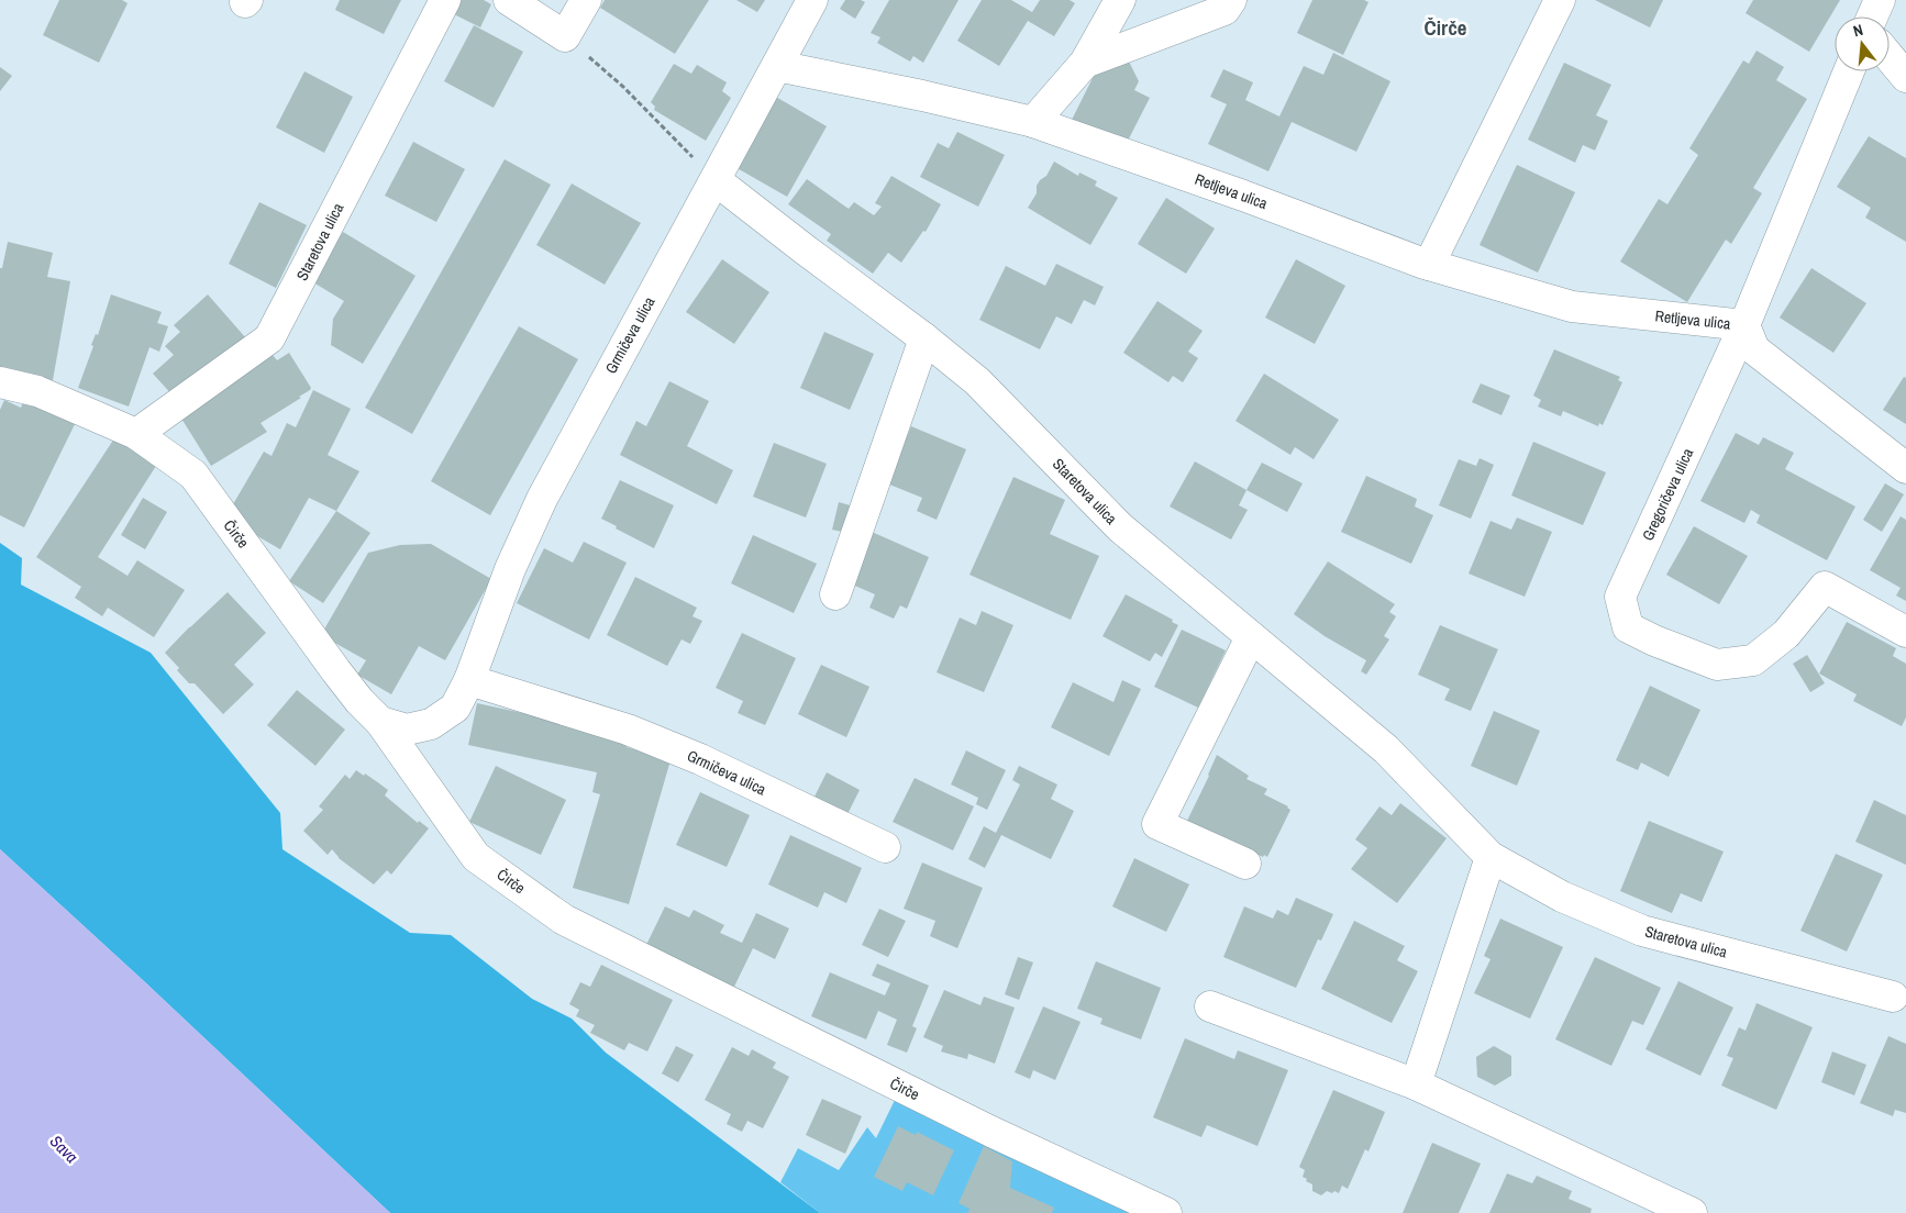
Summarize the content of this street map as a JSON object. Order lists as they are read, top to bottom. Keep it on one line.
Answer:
{"streets":{"street":["Retljeva ulica","Staretova ulica","Grmičeva ulica","Gregoričeva ulica","Čirče"]},"crossings":[["Retljeva ulica","Grmičeva ulica"],["Retljeva ulica","Gregoričeva ulica"],["Staretova ulica","Grmičeva ulica"],["Staretova ulica","Čirče"],["Grmičeva ulica","Čirče"]],"districts":["Čirče"],"water":["Sava"],"north":"top"}
